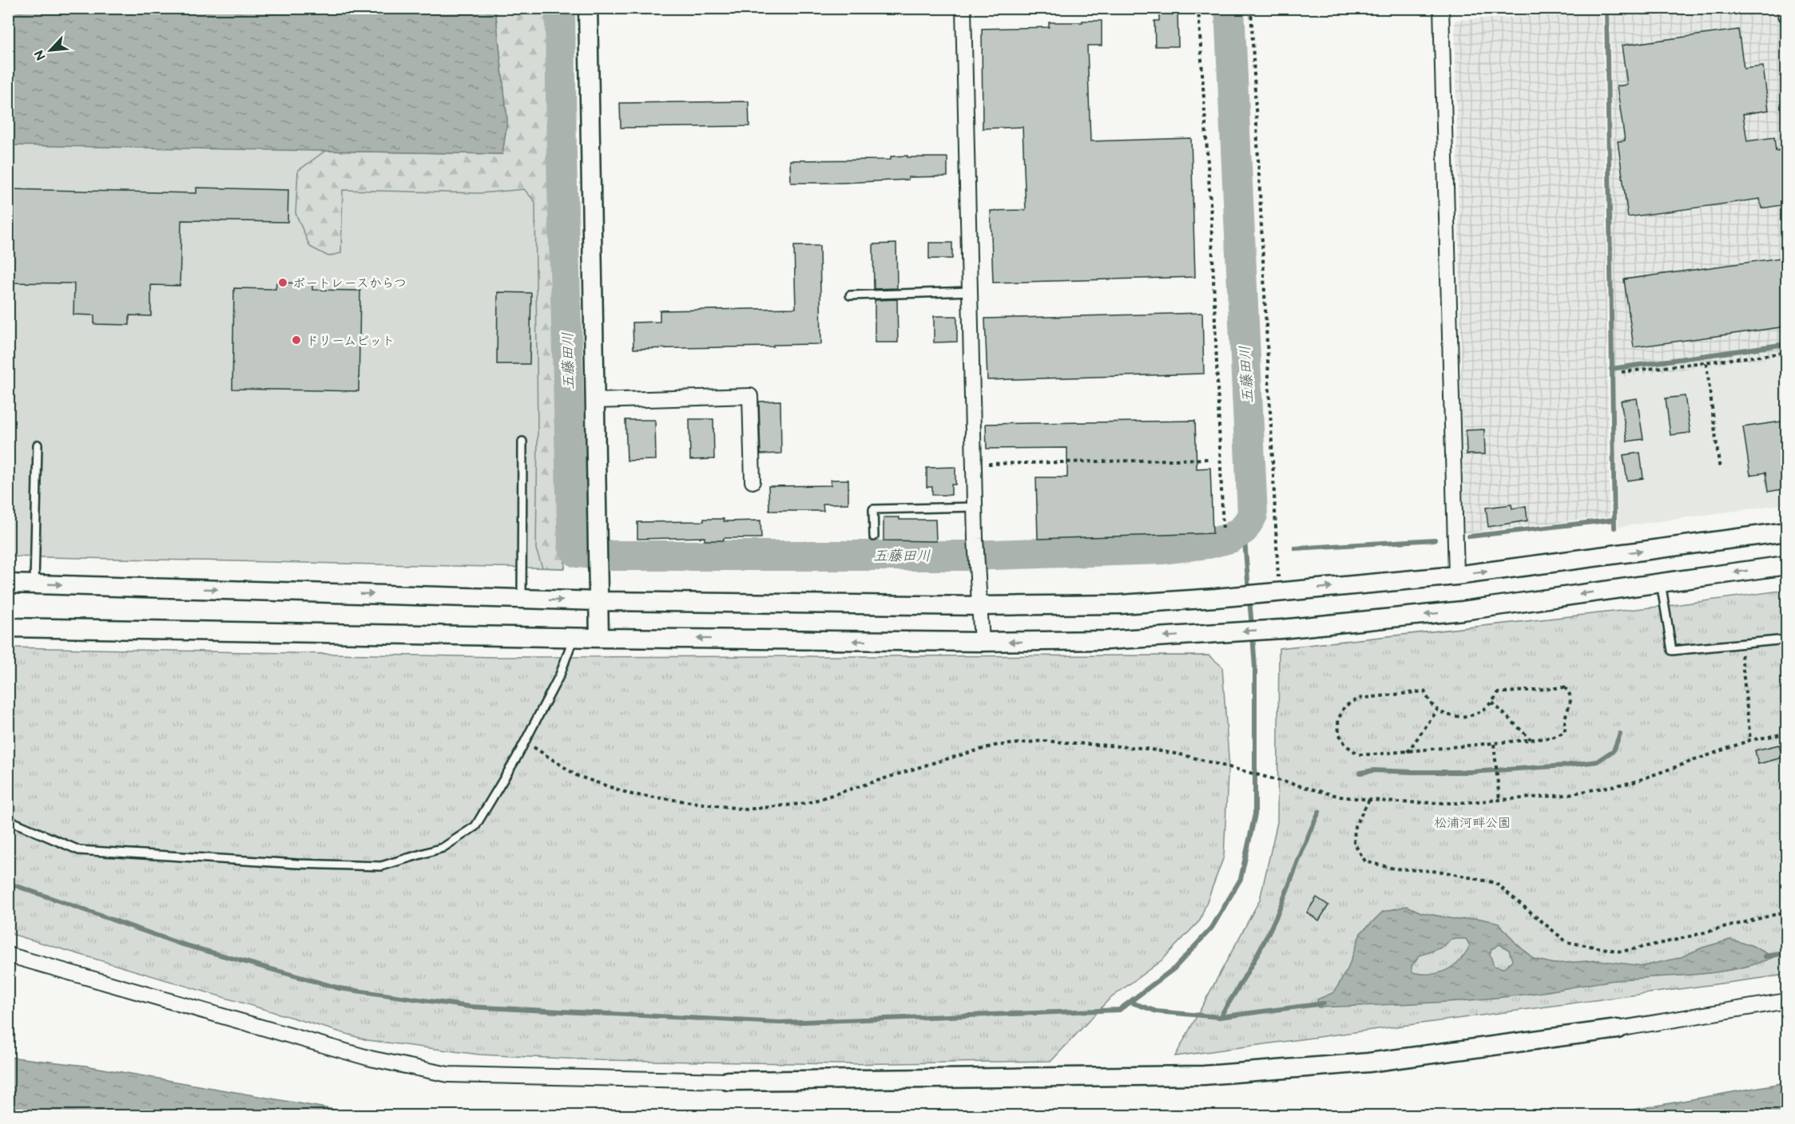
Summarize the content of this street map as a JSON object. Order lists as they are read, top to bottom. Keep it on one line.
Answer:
{"water":["五藤田川"],"parks":["松浦河畔公園"],"places":["ボートレースからつ","ドリームピット"],"north":"bottom left"}
